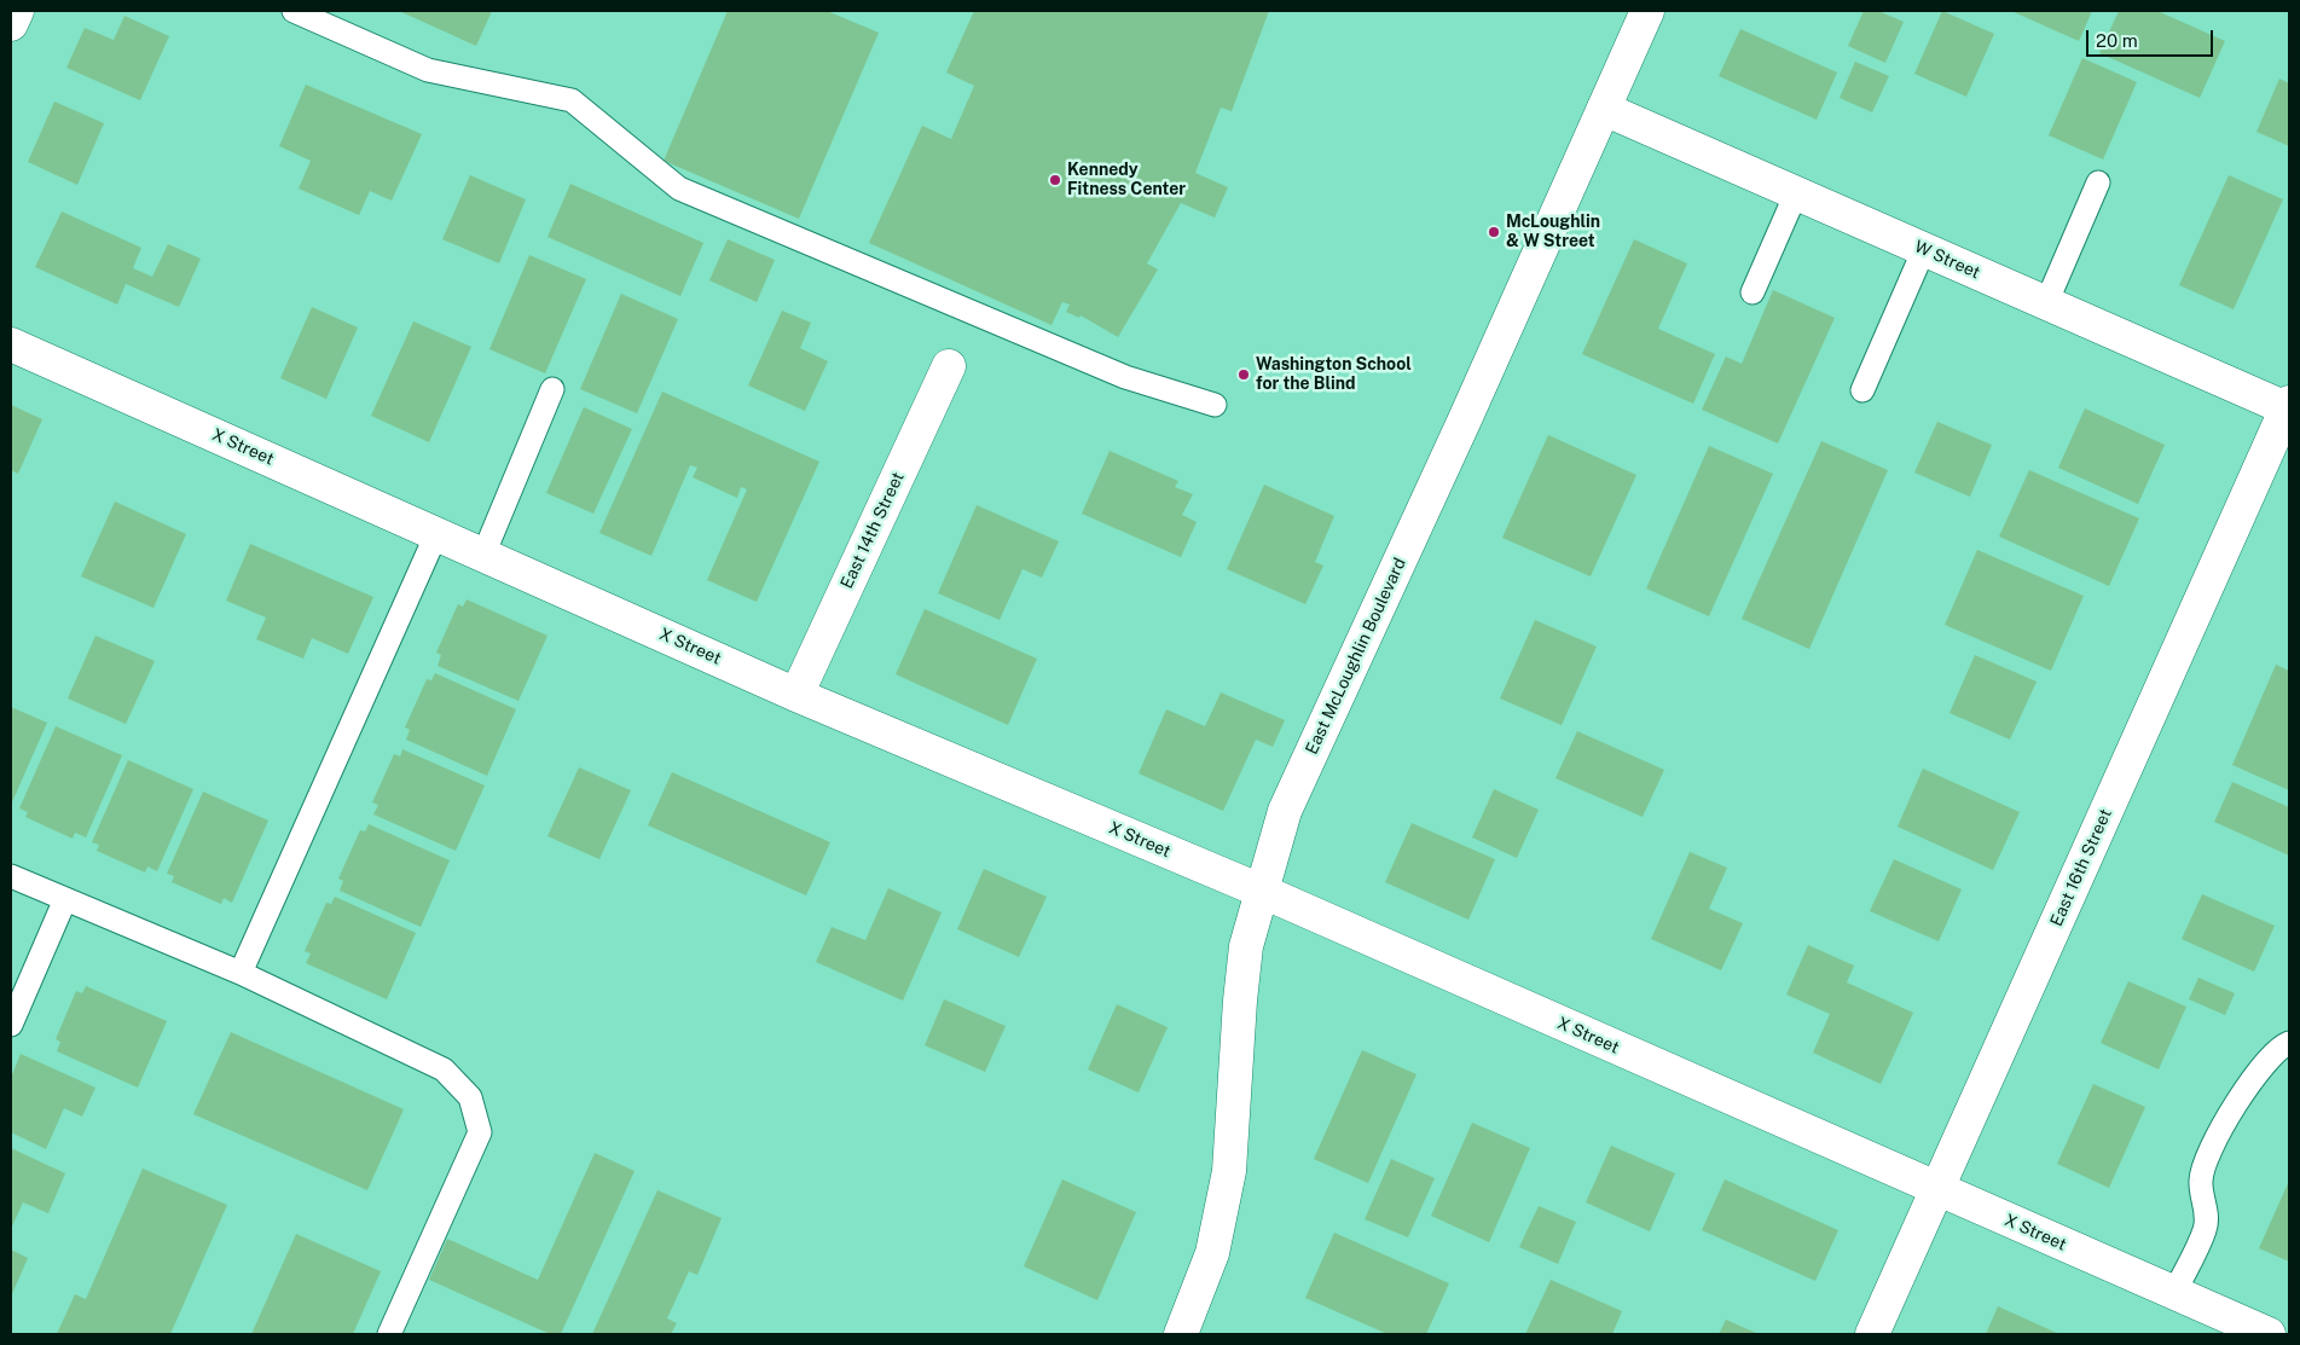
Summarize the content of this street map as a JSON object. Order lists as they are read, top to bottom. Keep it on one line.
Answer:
{"streets":{"street":["W Street","X Street","East 14th Street","East McLoughlin Boulevard","East 16th Street"]},"crossings":[["W Street","East McLoughlin Boulevard"],["W Street","East 16th Street"],["X Street","East 14th Street"],["X Street","East McLoughlin Boulevard"],["X Street","East 16th Street"]],"places":["Kennedy Fitness Center","McLoughlin & W Street","Washington School for the Blind"],"scale_bar":"20 m"}
